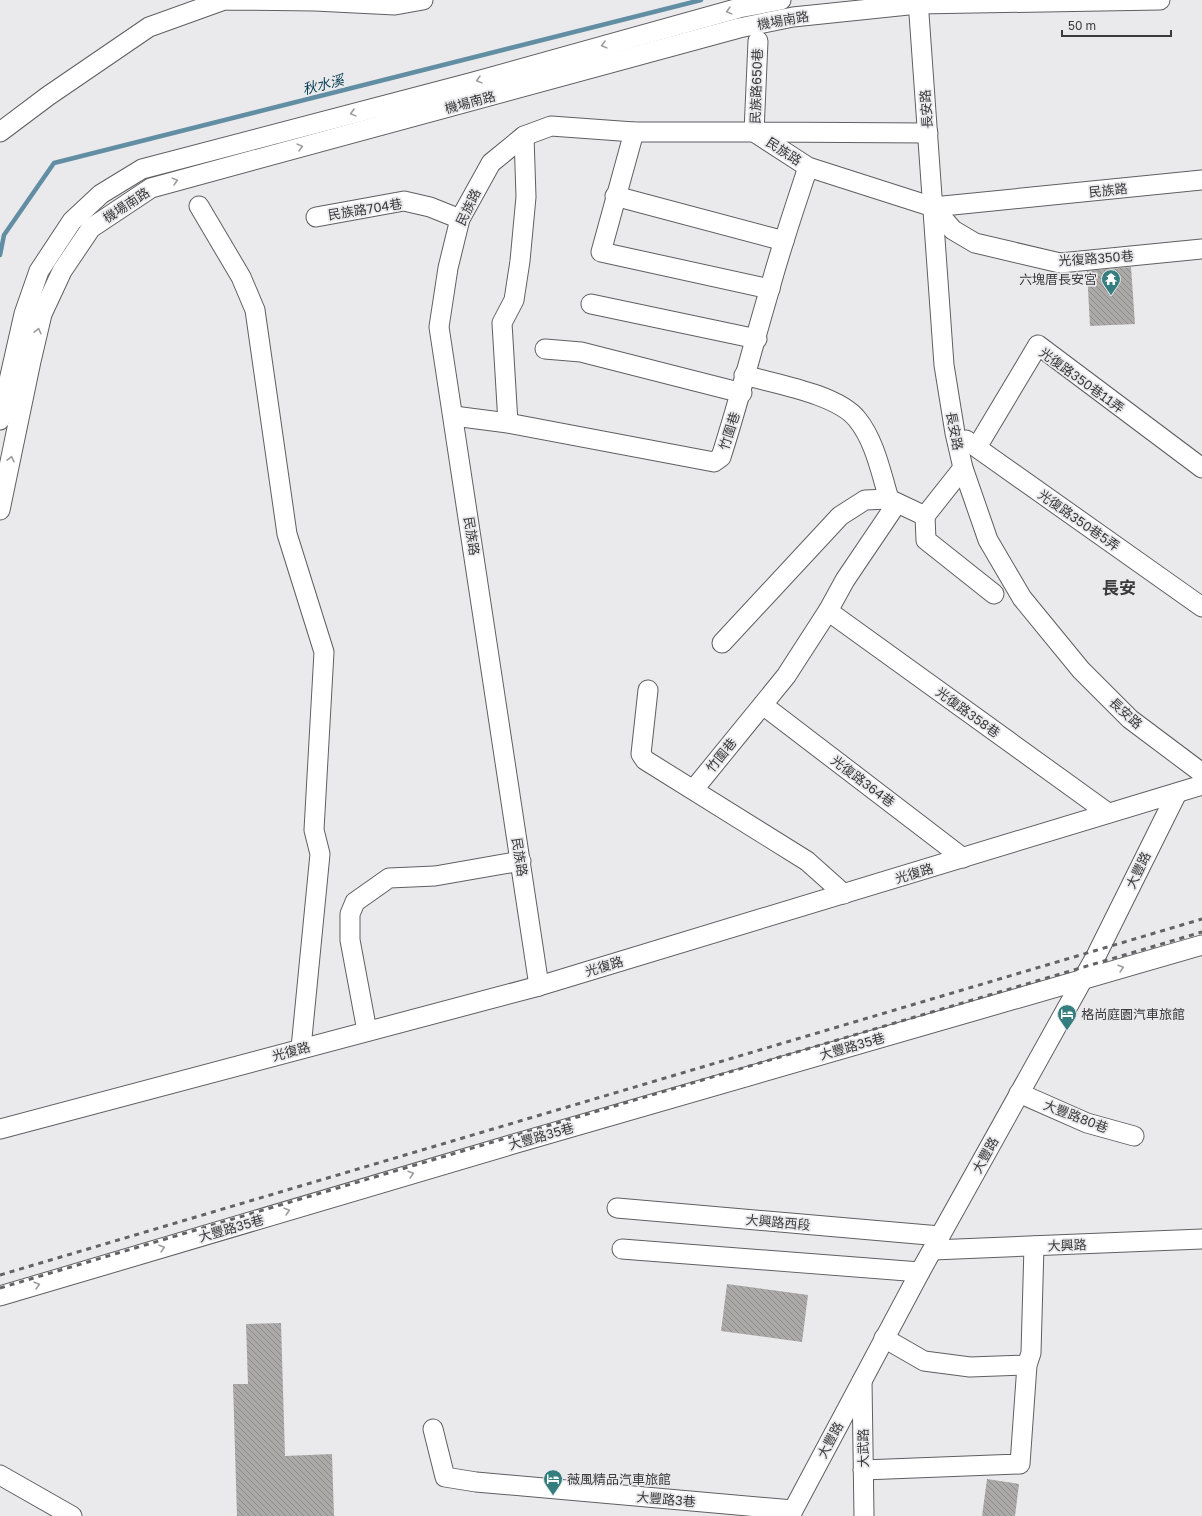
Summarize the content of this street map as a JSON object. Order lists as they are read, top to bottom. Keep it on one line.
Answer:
{"streets":{"street":["機場南路","民族路650巷","長安路","民族路","民族路704巷","光復路350巷","光復路350巷11弄","竹圍巷","光復路350巷5弄","光復路358巷","光復路364巷","大豐路","光復路","大豐路35巷","大豐路80巷","大興路西段","大興路","大武路","大豐路3巷"]},"crossings":[["機場南路","長安路"],["民族路650巷","民族路"],["長安路","民族路"],["長安路","光復路350巷"],["長安路","光復路350巷5弄"],["民族路","民族路704巷"],["民族路","光復路350巷"],["民族路","竹圍巷"],["民族路","光復路"],["光復路350巷11弄","光復路350巷5弄"],["竹圍巷","光復路358巷"],["竹圍巷","光復路364巷"],["光復路358巷","光復路"],["光復路364巷","光復路"],["大豐路","光復路"],["大豐路","大豐路35巷"],["大豐路","大豐路80巷"],["大豐路","大興路西段"],["大豐路","大興路"],["大豐路","大武路"],["大豐路","大豐路3巷"],["大興路西段","大興路"]],"one_way":["大豐路35巷"],"districts":["長安"],"water":["秋水溪"],"places":{"temple":["六塊厝長安宮"],"hotel":["格尚庭園汽車旅館","薇風精品汽車旅館"]},"scale_bar":"50 m"}
